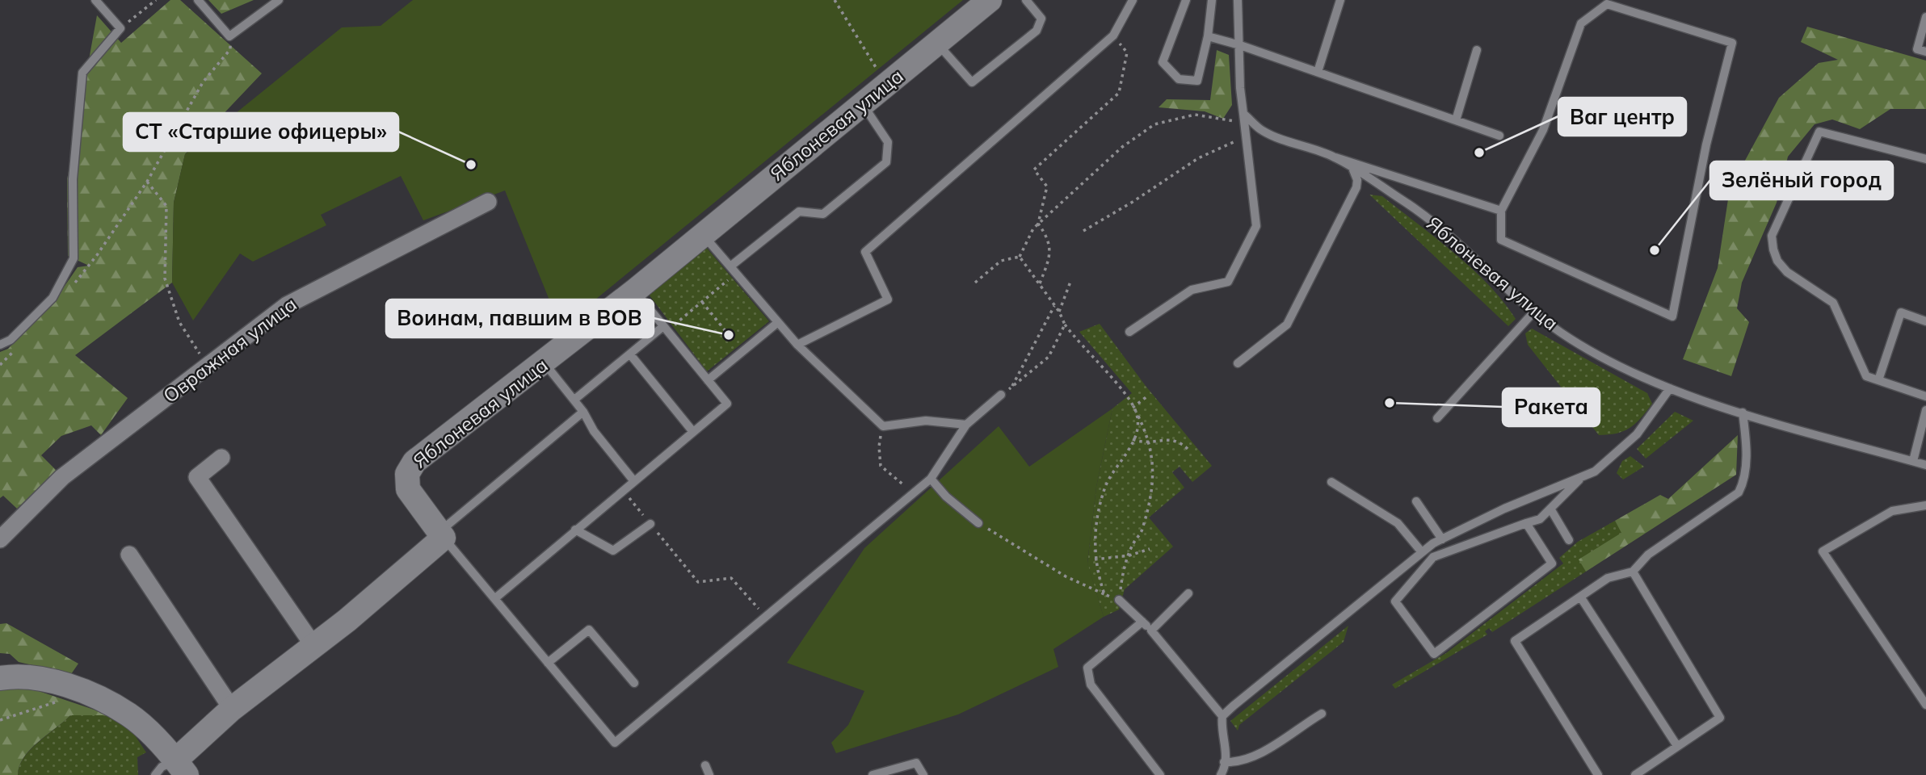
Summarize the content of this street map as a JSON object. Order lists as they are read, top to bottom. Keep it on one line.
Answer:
{"streets":{"street":["Яблоневая улица","Овражная улица"]},"places":["Ваг центр","СТ «Старшие офицеры»","Зелёный город","Воинам, павшим в ВОВ","Ракета"]}
